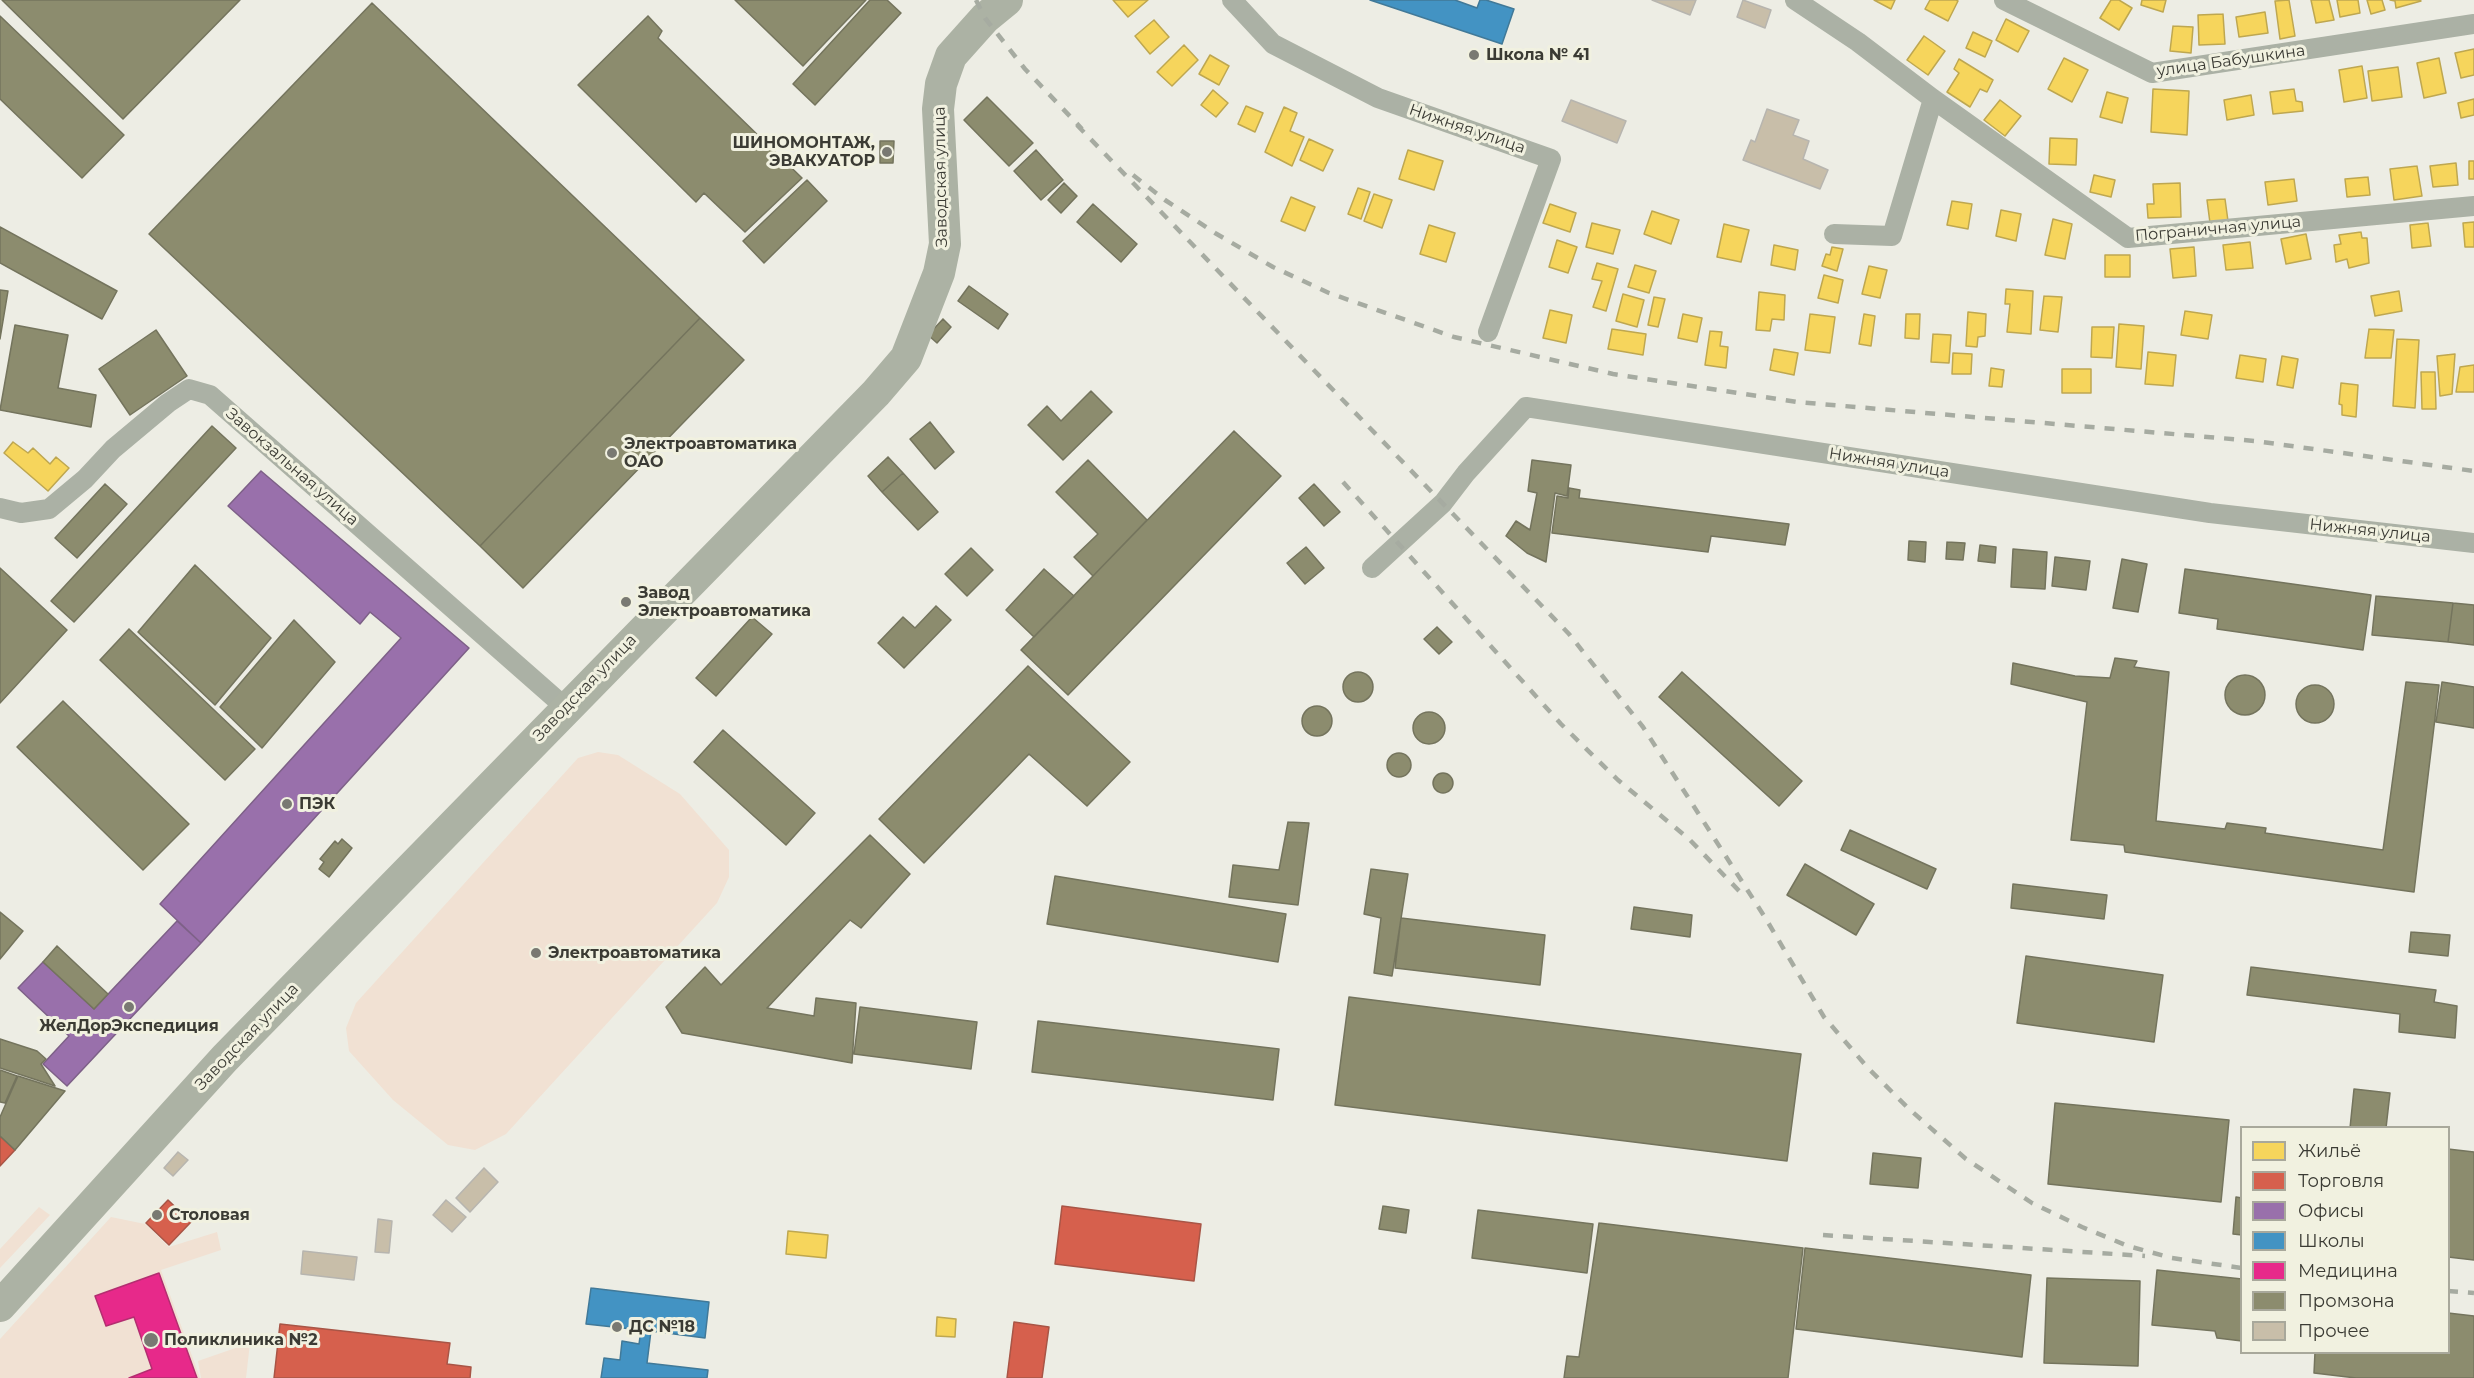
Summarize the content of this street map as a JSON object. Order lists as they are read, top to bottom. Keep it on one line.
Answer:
{"streets":{"main road":["Заводская улица"],"street":["улица Бабушкина","Нижняя улица","Пограничная улица","Завокзальная улица"]},"crossings":[["Заводская улица","Завокзальная улица"]],"places":["Школа № 41","ШИНОМОНТАЖ, ЭВАКУАТОР","Электроавтоматика ОАО","Завод Электроавтоматика","ПЭК","Электроавтоматика","ЖелДорЭкспедиция","Столовая","ДС №18","Поликлиника №2"],"legend":["Жильё","Торговля","Офисы","Школы","Медицина","Промзона","Прочее"]}
